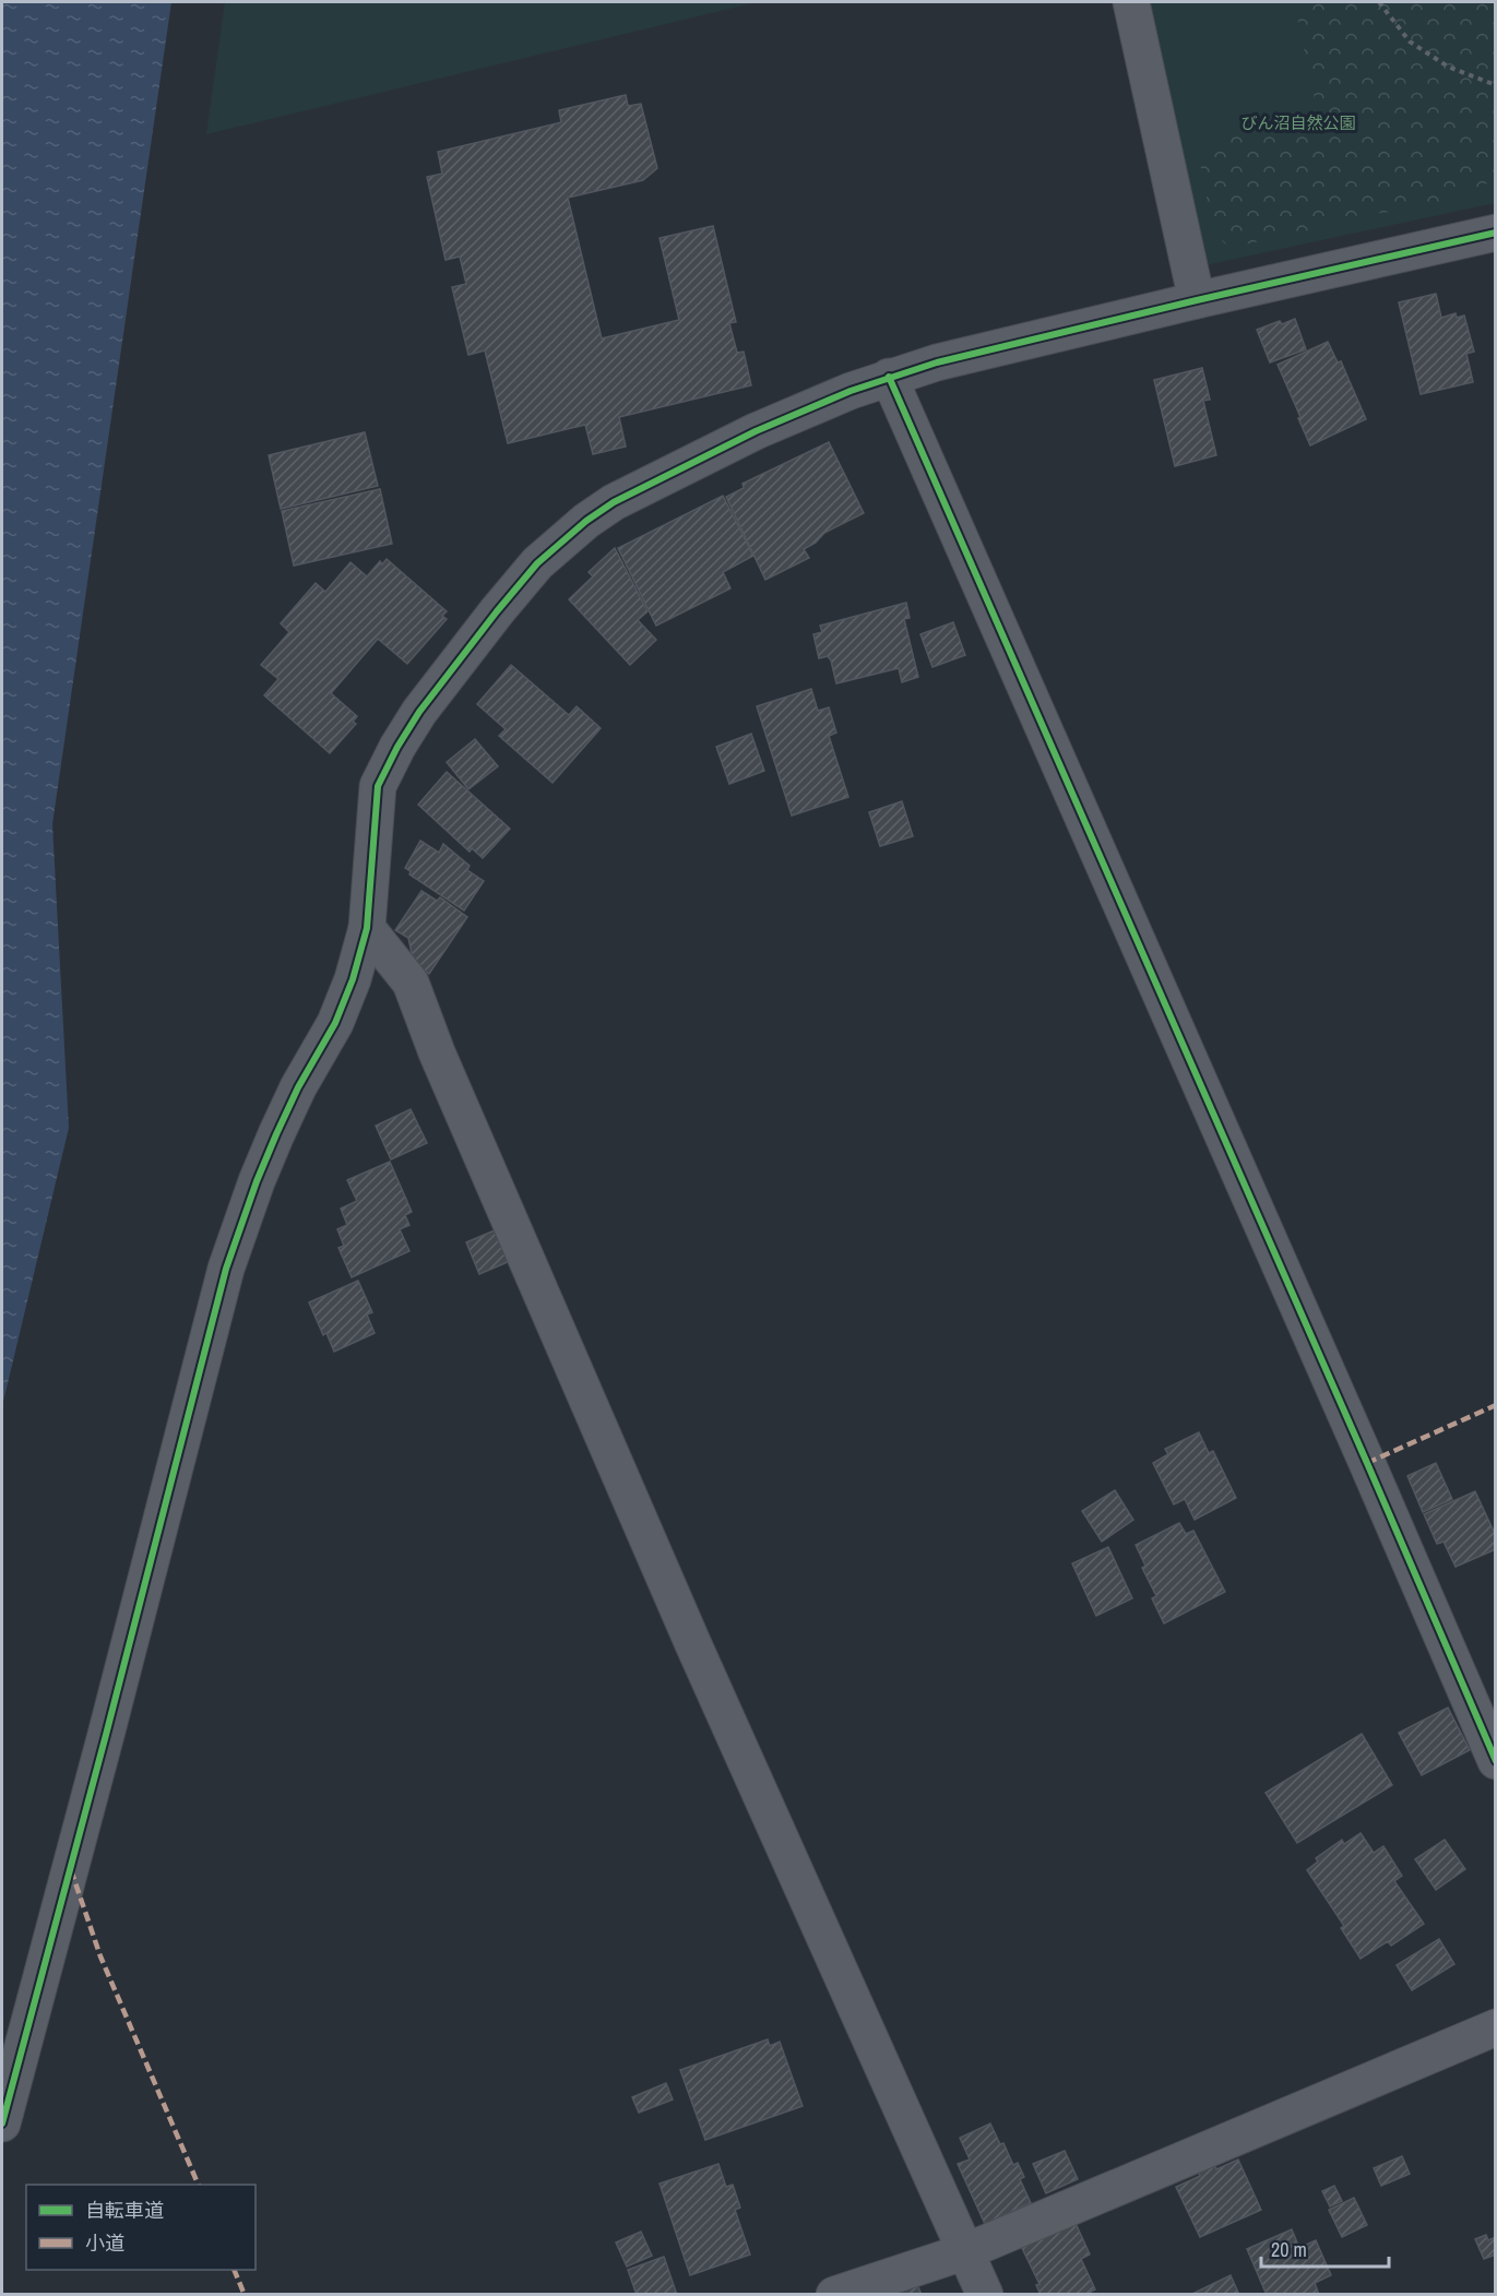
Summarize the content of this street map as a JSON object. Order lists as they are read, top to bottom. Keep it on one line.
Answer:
{"parks":["びん沼自然公園"],"legend":["自転車道","小道"],"scale_bar":"20 m"}
